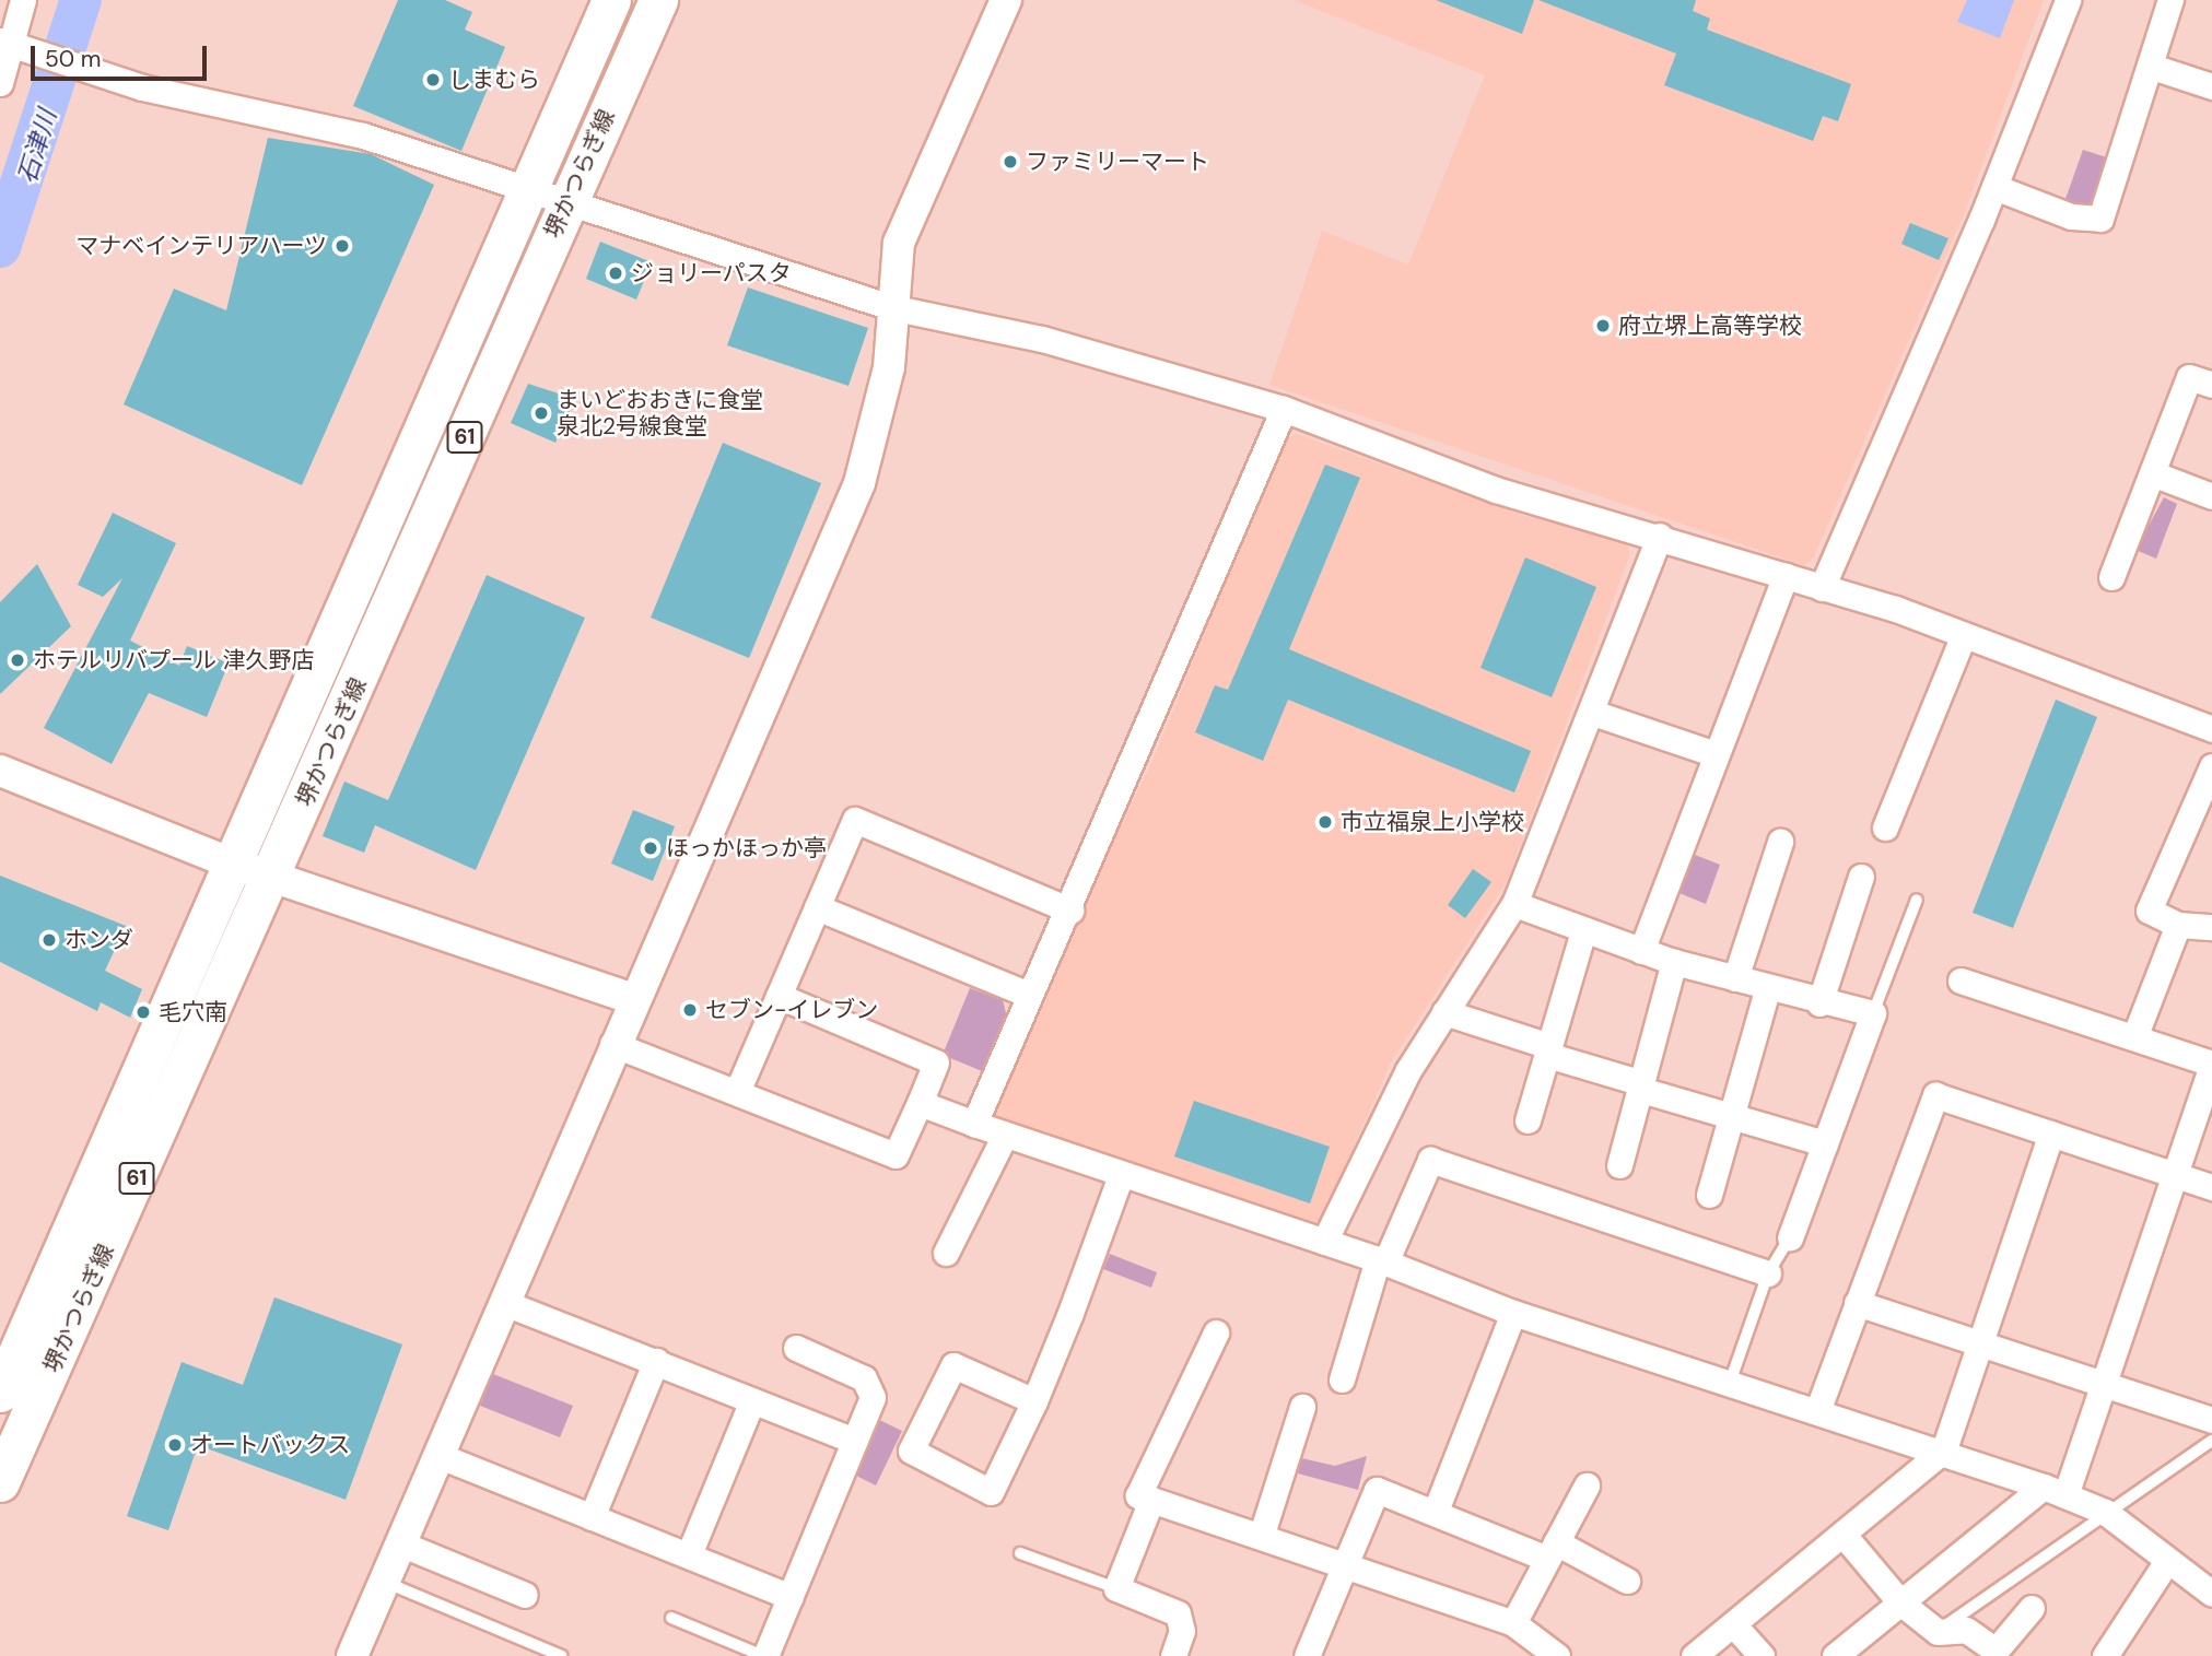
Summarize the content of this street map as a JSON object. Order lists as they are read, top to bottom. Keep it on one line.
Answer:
{"streets":{"main road":["堺かつらぎ線","61"]},"water":["石津川"],"places":["しまむら","ファミリーマート","マナベインテリアハーツ","ジョリーパスタ","府立堺上高等学校","まいどおおきに食堂 泉北2号線食堂","ホテルリバプール 津久野店","市立福泉上小学校","ほっかほっか亭","ホンダ","セブン-イレブン","毛穴南","オートバックス"],"scale_bar":"50 m"}
